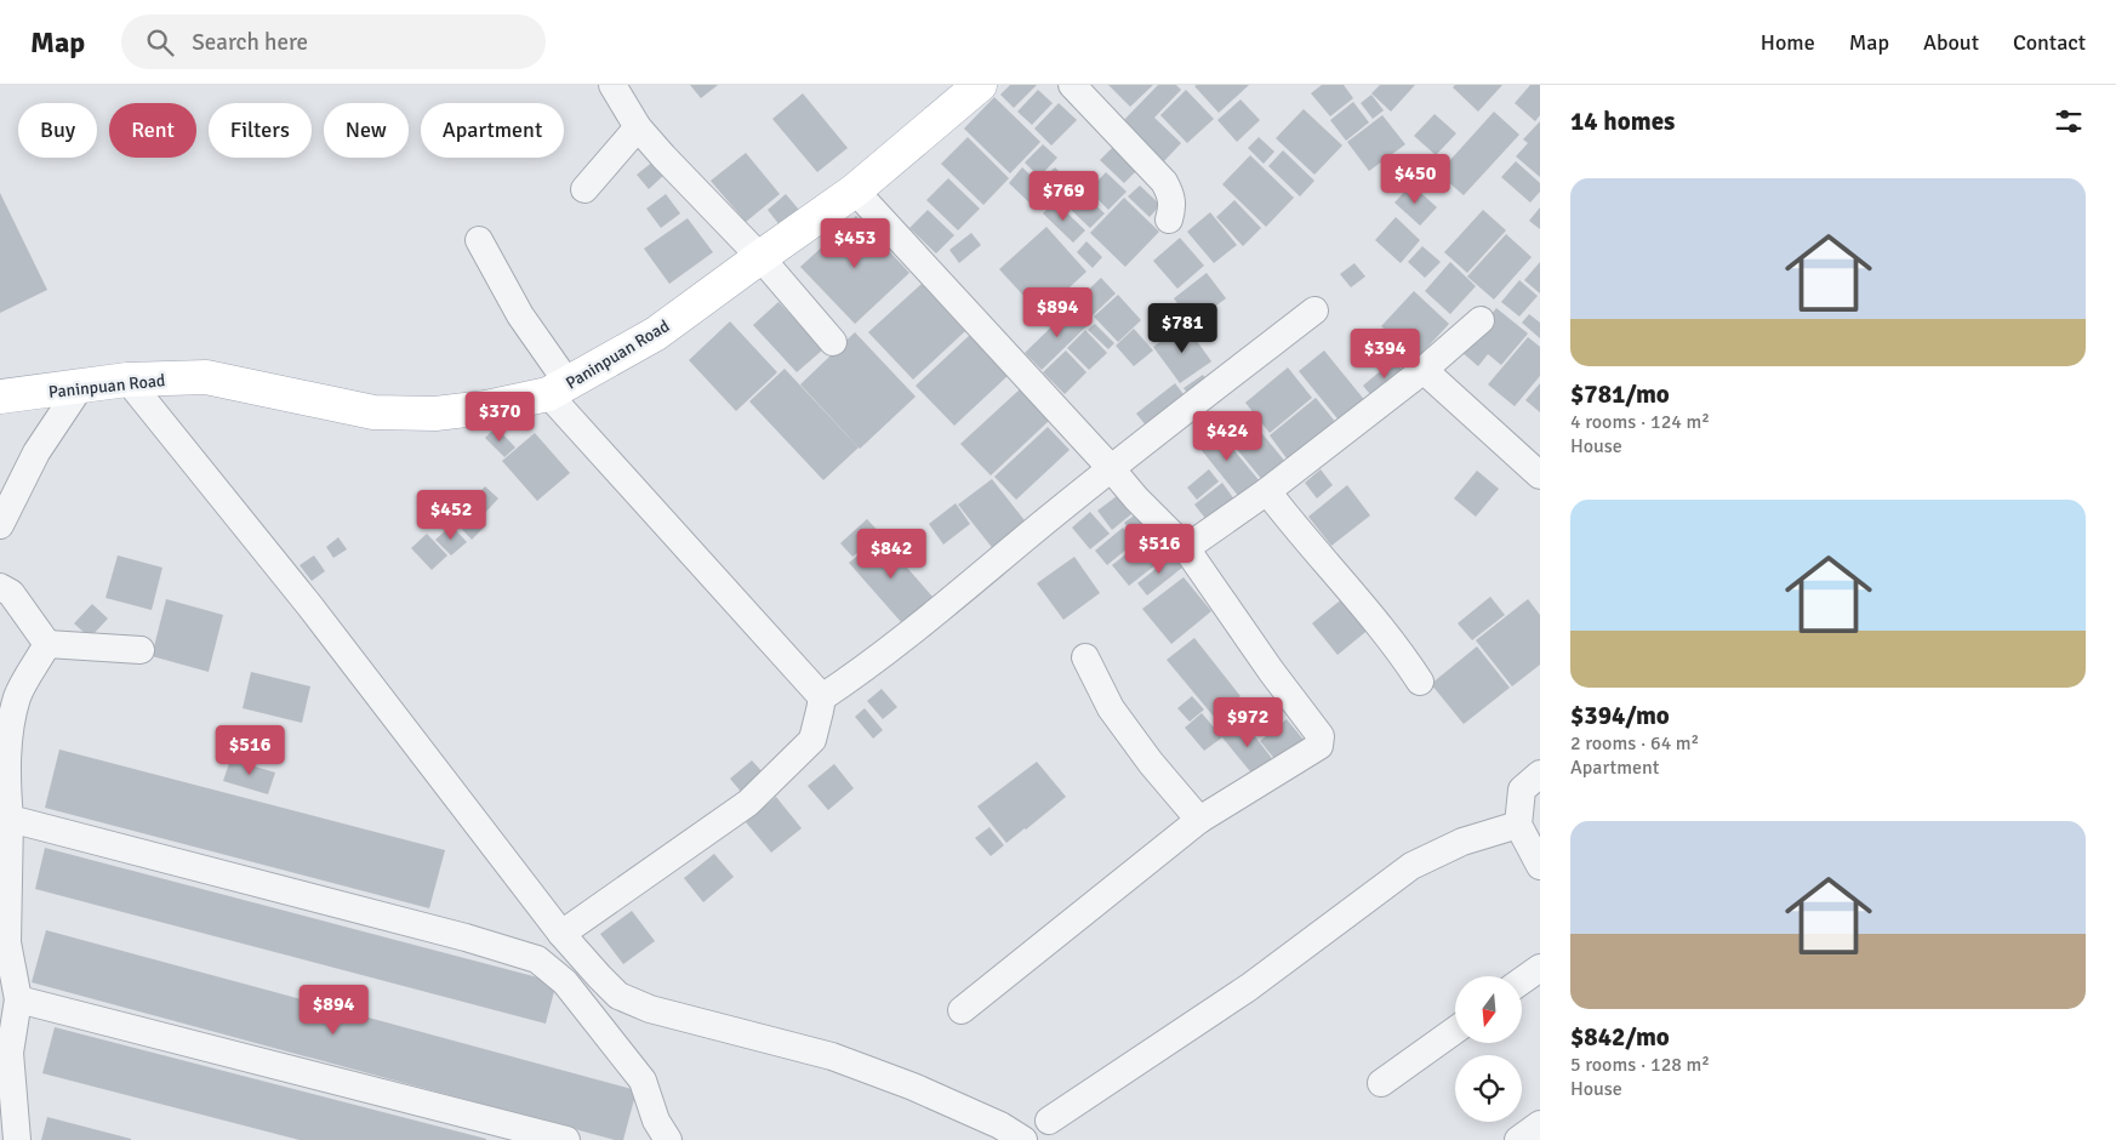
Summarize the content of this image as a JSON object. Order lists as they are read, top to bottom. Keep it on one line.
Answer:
{"streets":{"main road":["Paninpuan Road"]},"north":"bottom","page":{"header":"Map","search":"Search here","nav":["Home","Map","About","Contact"],"heading":"14 homes","chip":["Buy","Rent","Filters","New","Apartment"],"price":["$450","$769","$453","$894","$781","$394","$370","$424","$452","$516","$842","$972","$516","$894"],"list":[{"name":"$781/mo","note":"4 rooms · 124 m² · House"},{"name":"$394/mo","note":"2 rooms · 64 m² · Apartment"},{"name":"$842/mo","note":"5 rooms · 128 m² · House"}]}}
